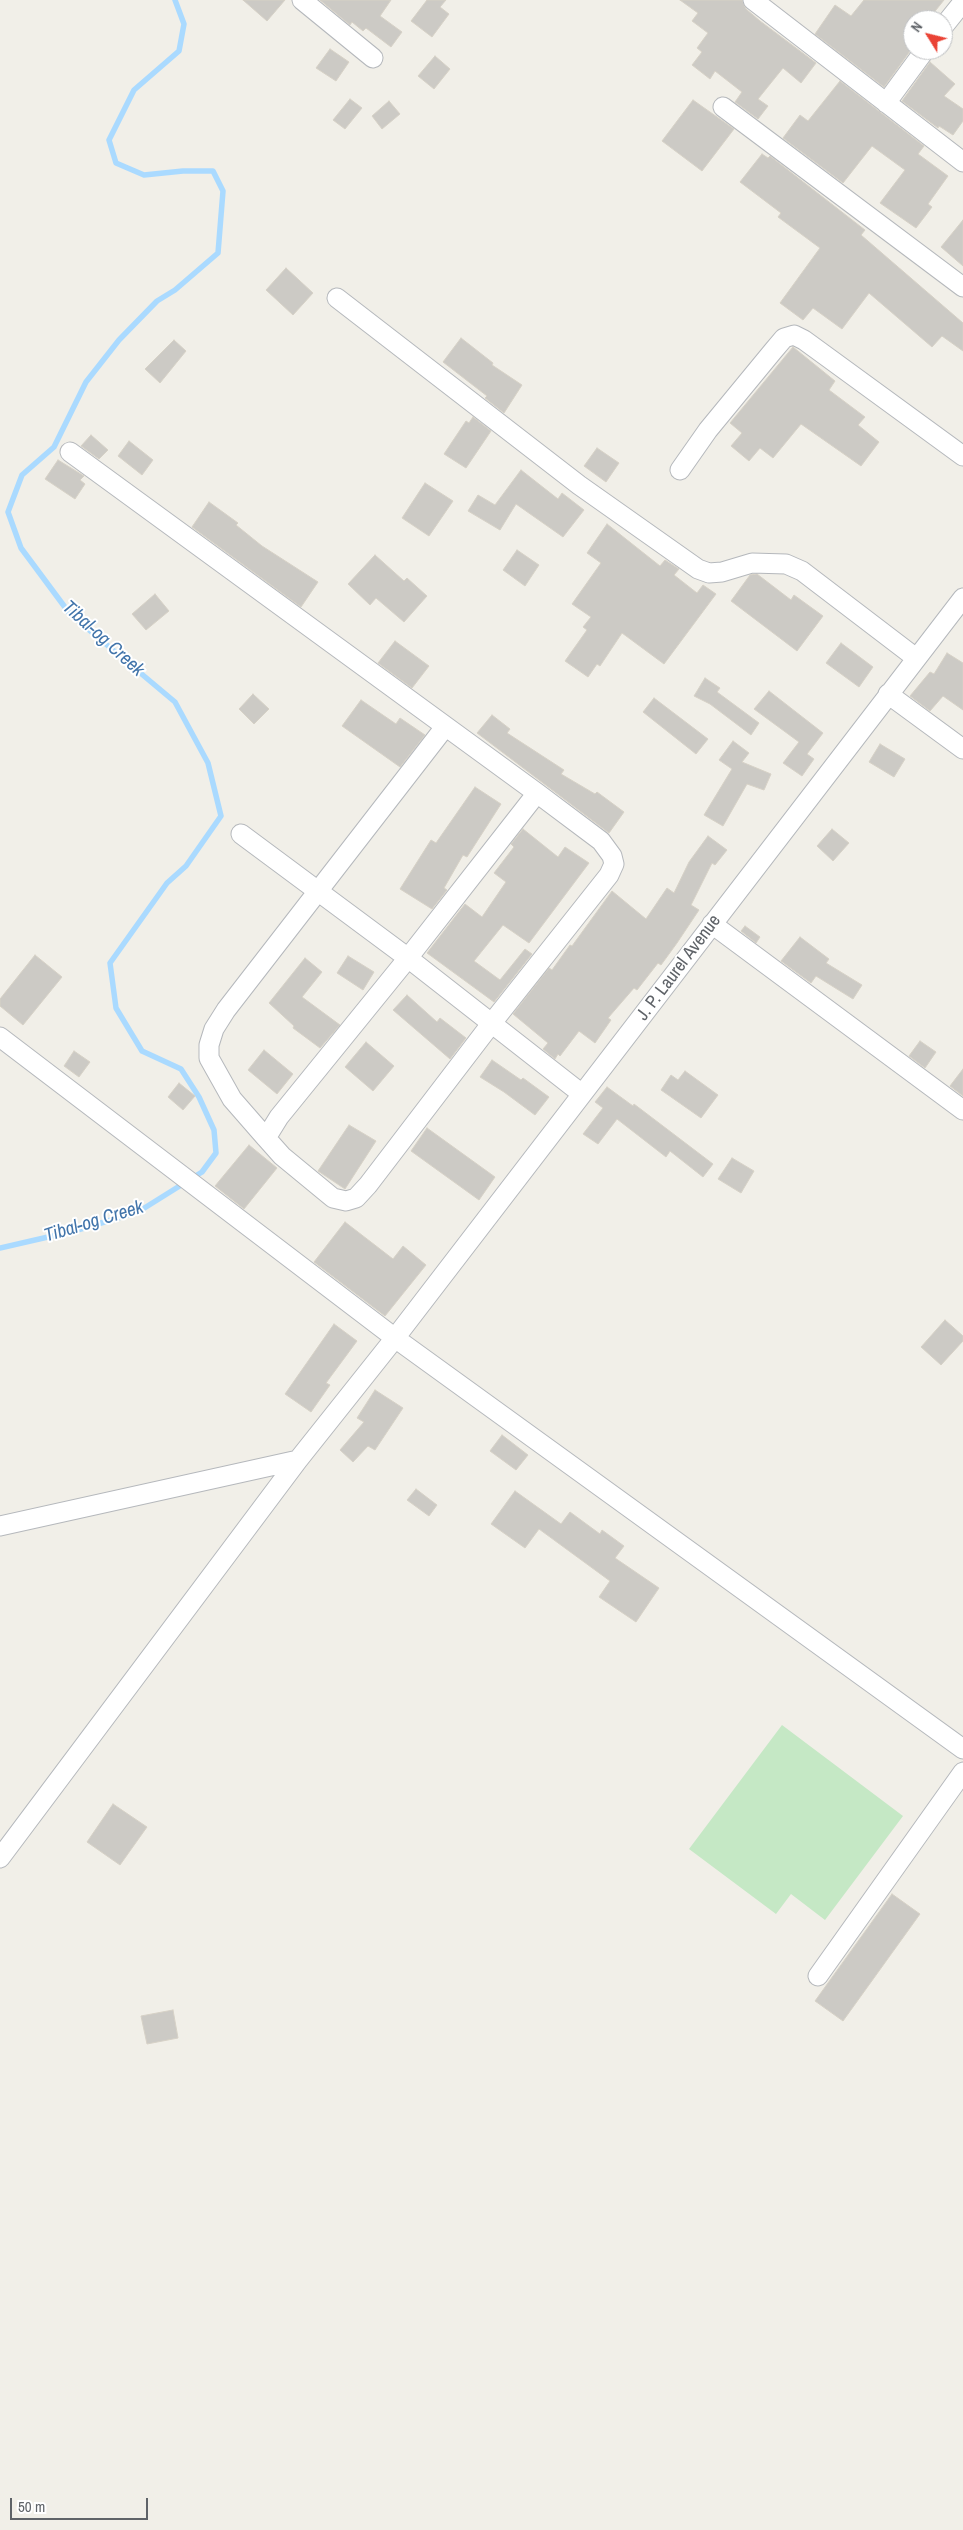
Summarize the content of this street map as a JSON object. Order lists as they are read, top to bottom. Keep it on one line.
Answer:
{"streets":{"street":["J. P. Laurel Avenue"]},"water":["Tibal-og Creek"],"scale_bar":"50 m","north":"top left"}
